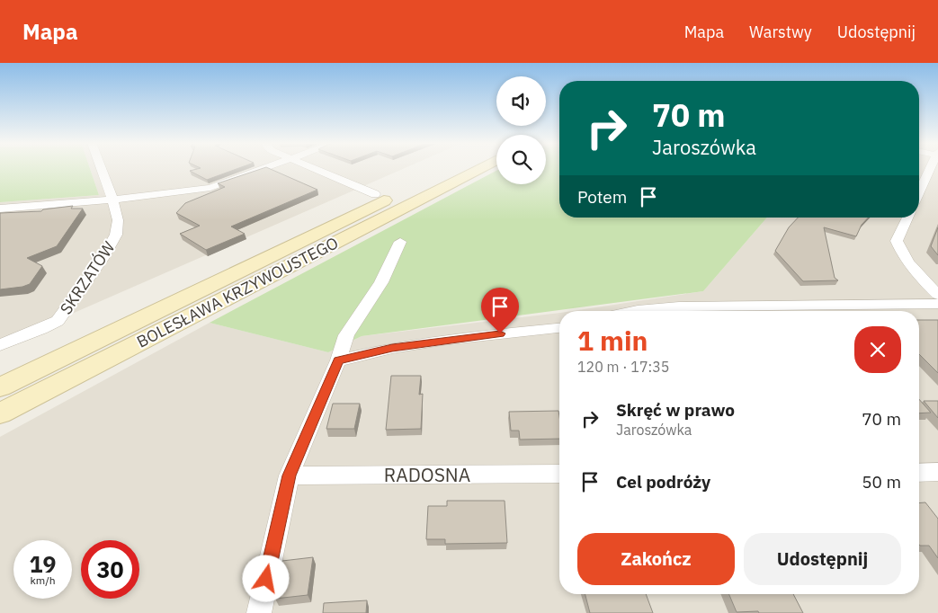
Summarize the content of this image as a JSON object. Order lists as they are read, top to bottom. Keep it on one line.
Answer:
{"streets":{"main road":["BOLESŁAWA KRZYWOUSTEGO"],"street":["SKRZATÓW","RADOSNA"]},"page":{"header":"Mapa","nav":["Mapa","Warstwy","Udostępnij"],"turn":["70 m","Jaroszówka"],"then":"Potem","heading":["1 min","120 m · 17:35"],"list":[{"name":"Skręć w prawo","note":"Jaroszówka","value":"70 m"},{"name":"Cel podróży","value":"50 m"}],"buttons":["Zakończ","Udostępnij"],"speed":"19 km/h","limit":"30"}}
